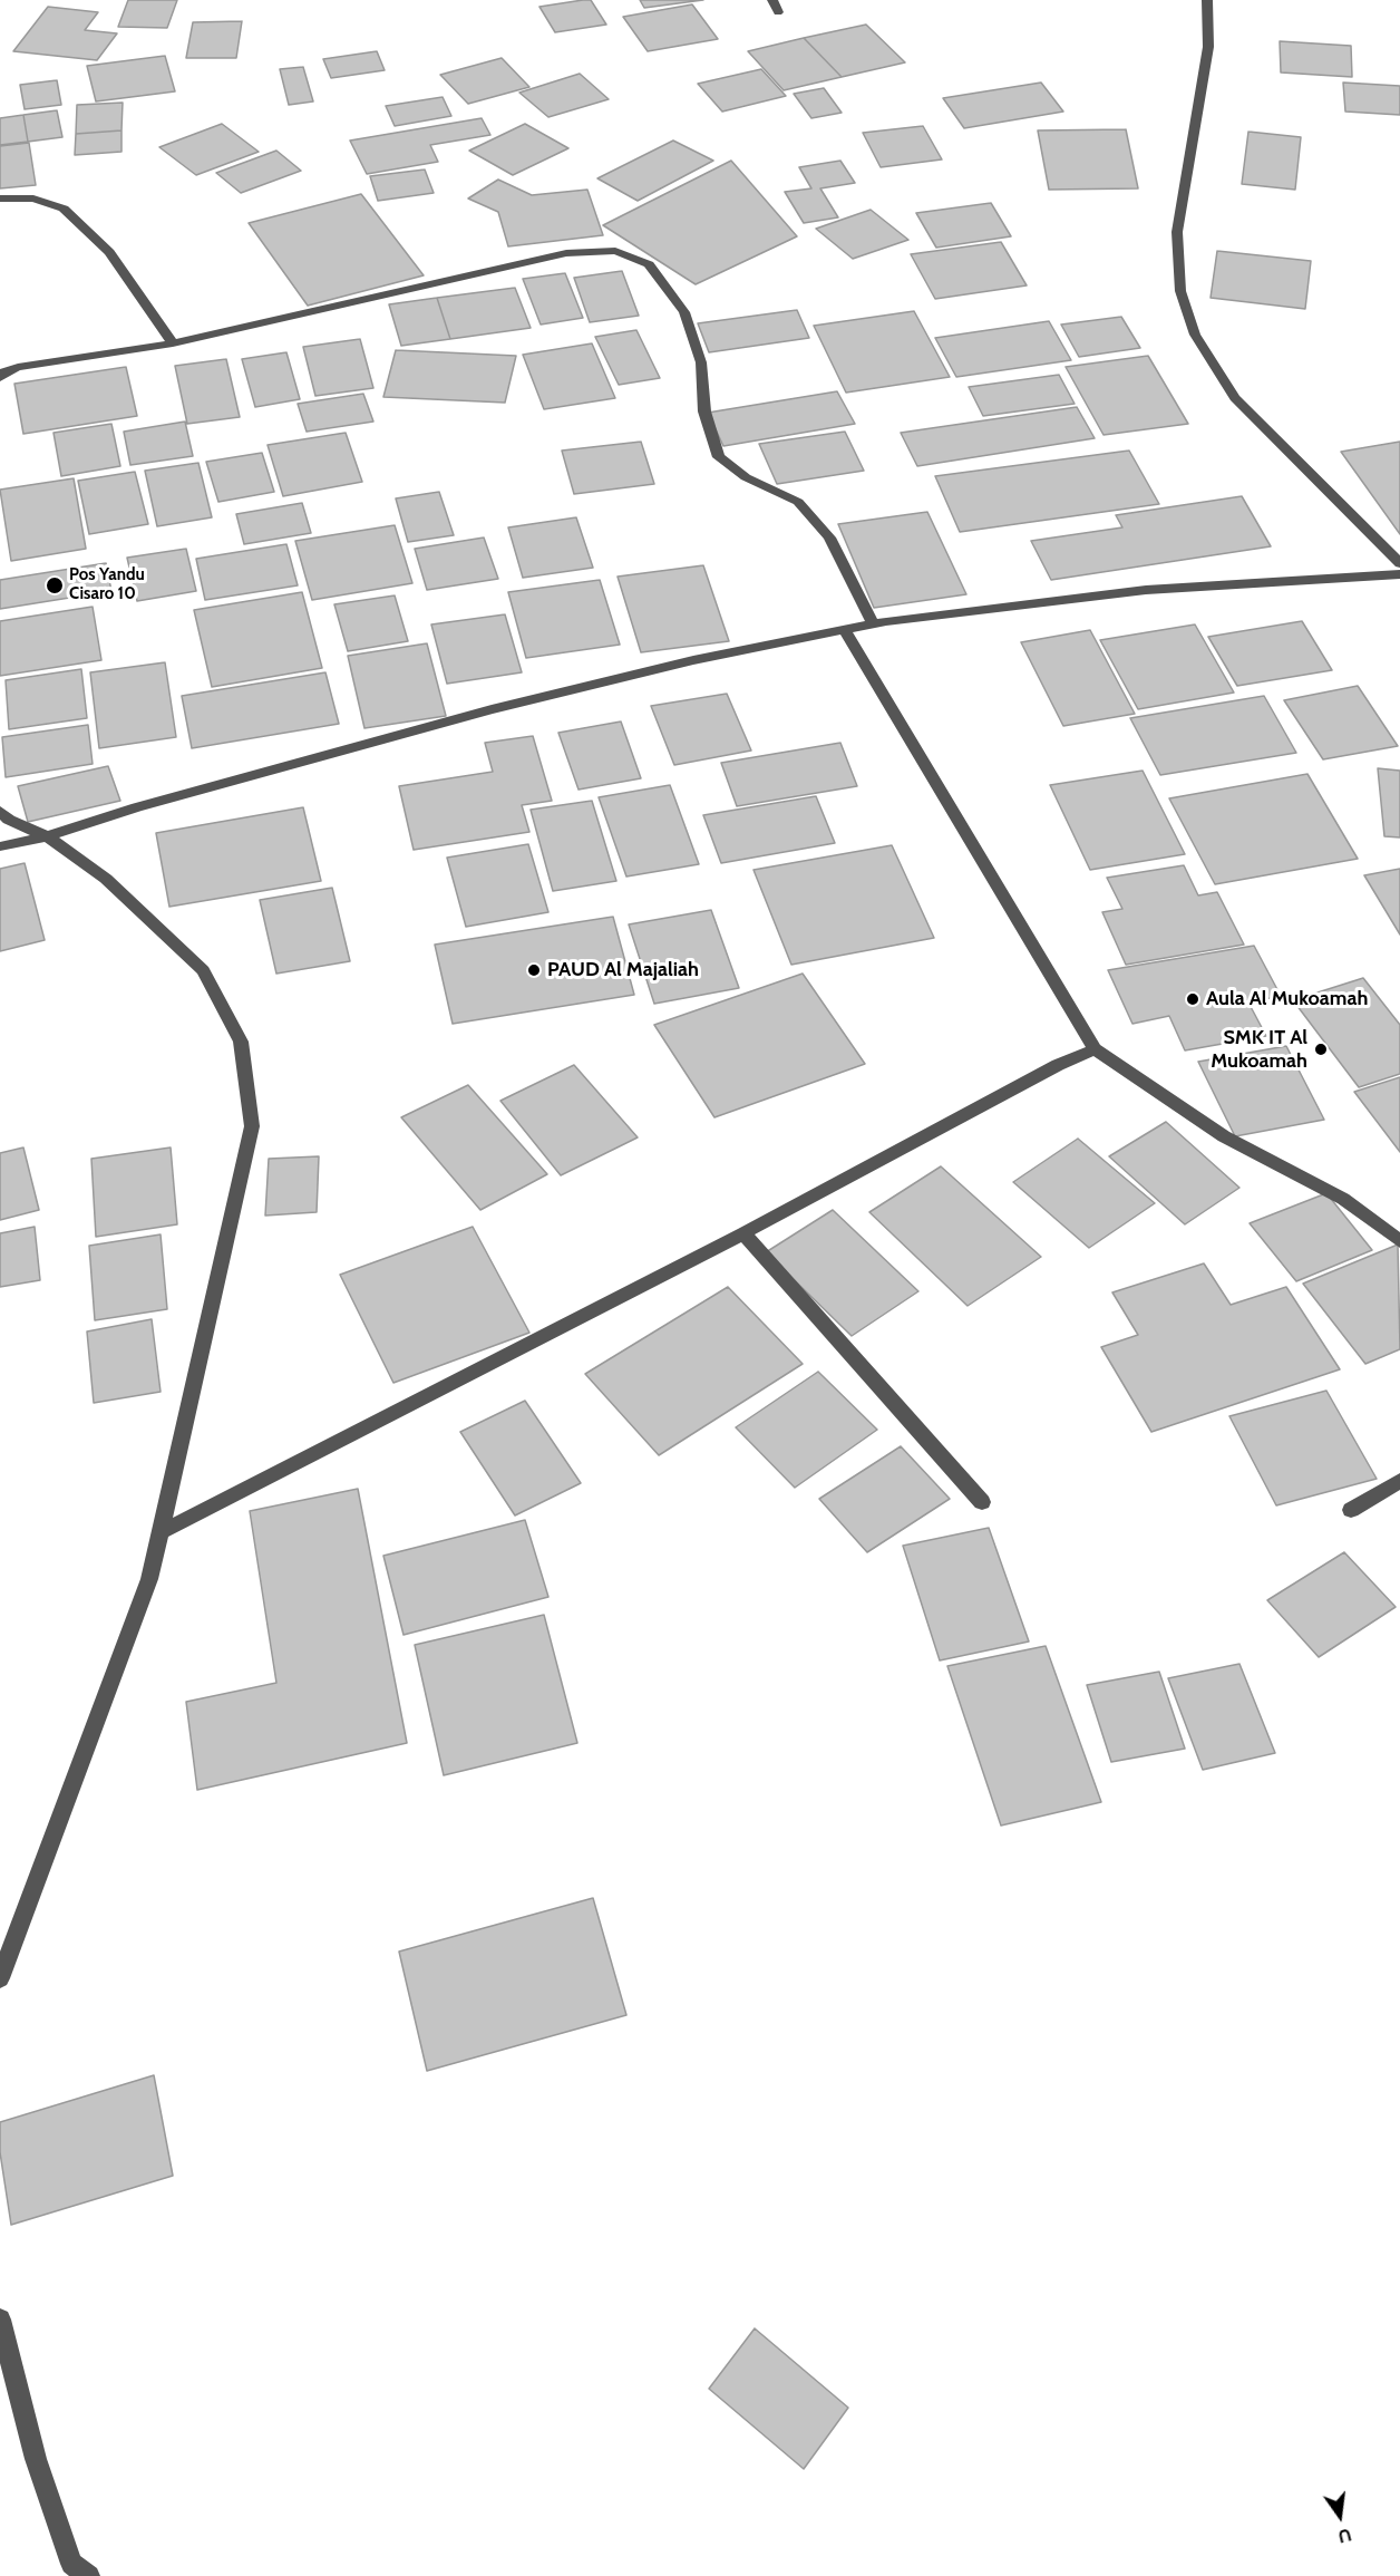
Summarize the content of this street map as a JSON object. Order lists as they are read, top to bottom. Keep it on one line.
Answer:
{"places":["Pos Yandu Cisaro 10","PAUD Al Majaliah","Aula Al Mukoamah","SMK IT Al Mukoamah"],"north":"bottom"}
